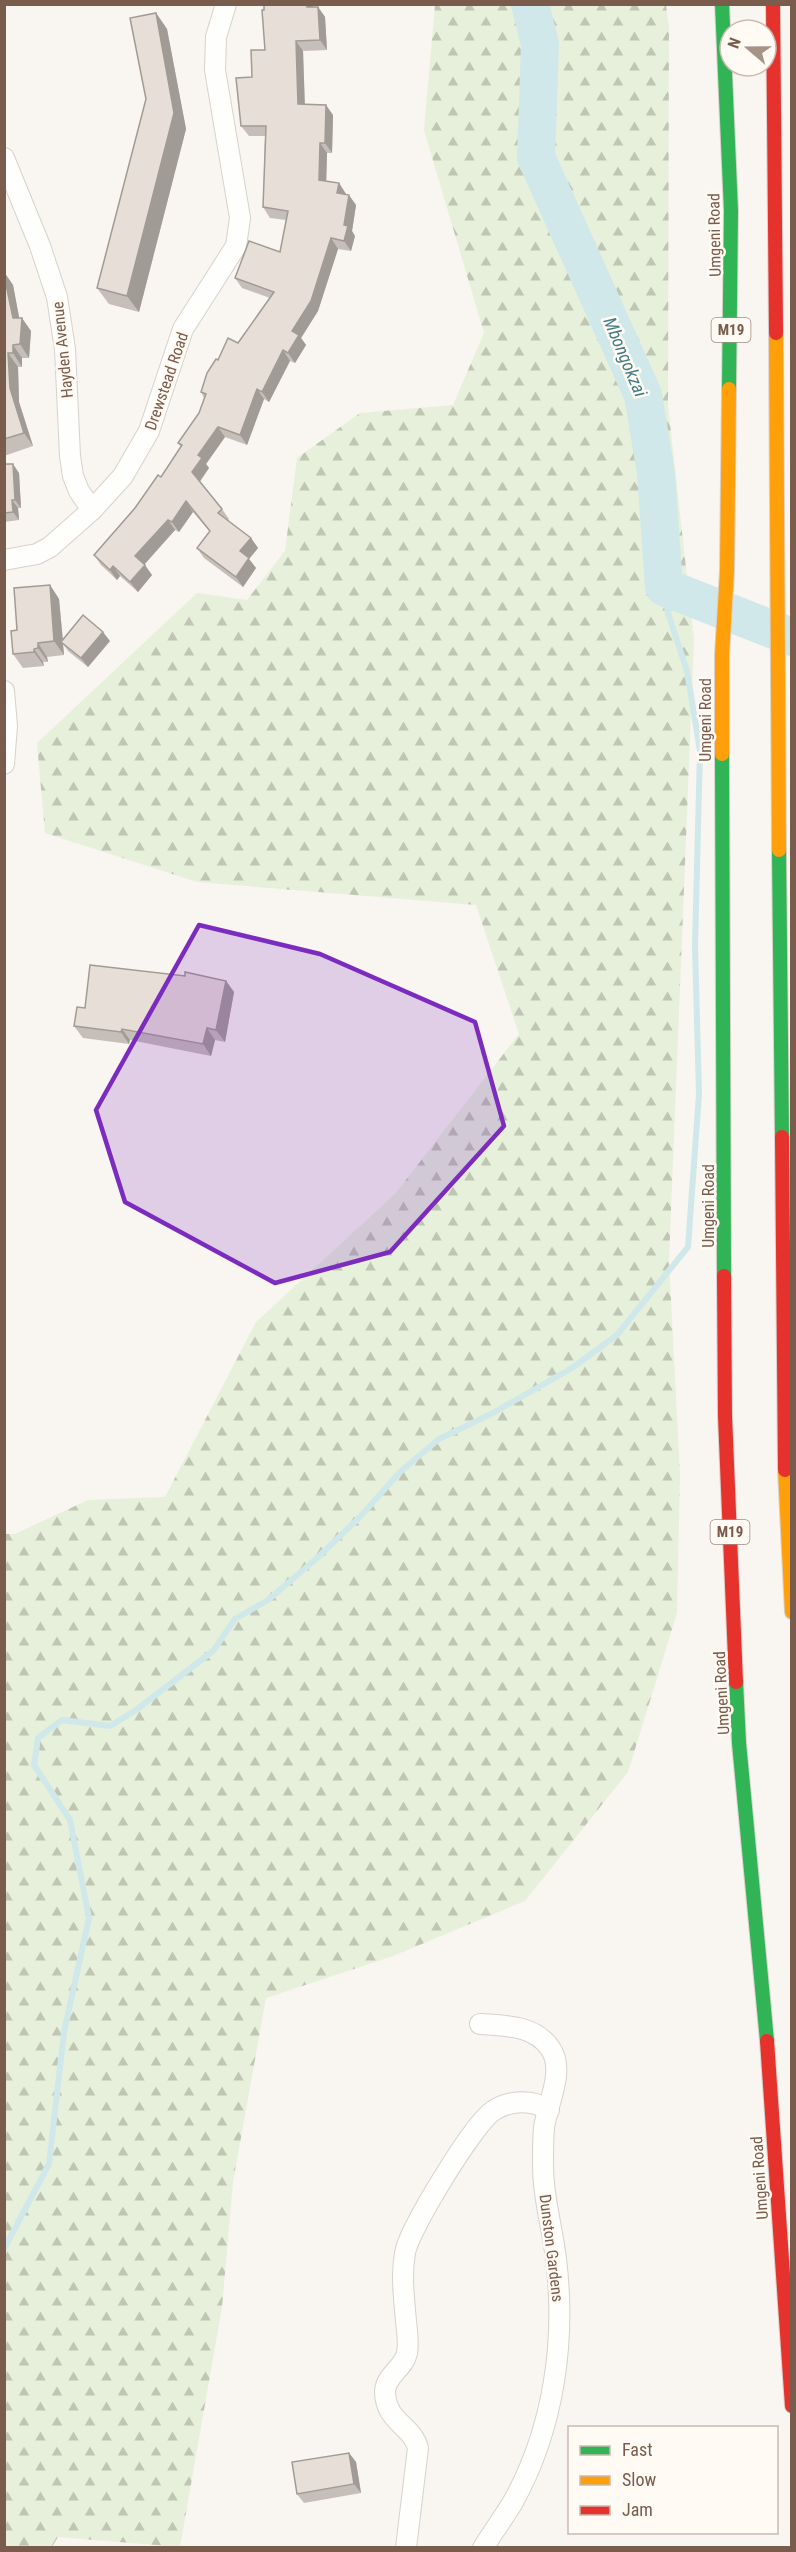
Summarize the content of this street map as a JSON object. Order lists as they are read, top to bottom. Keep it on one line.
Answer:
{"streets":{"highway":["Umgeni Road","M19"],"street":["Hayden Avenue","Drewstead Road","Dunston Gardens"]},"crossings":[["Hayden Avenue","Drewstead Road"]],"water":["Mbongokzai"],"legend":["Fast","Slow","Jam"],"north":"left"}
